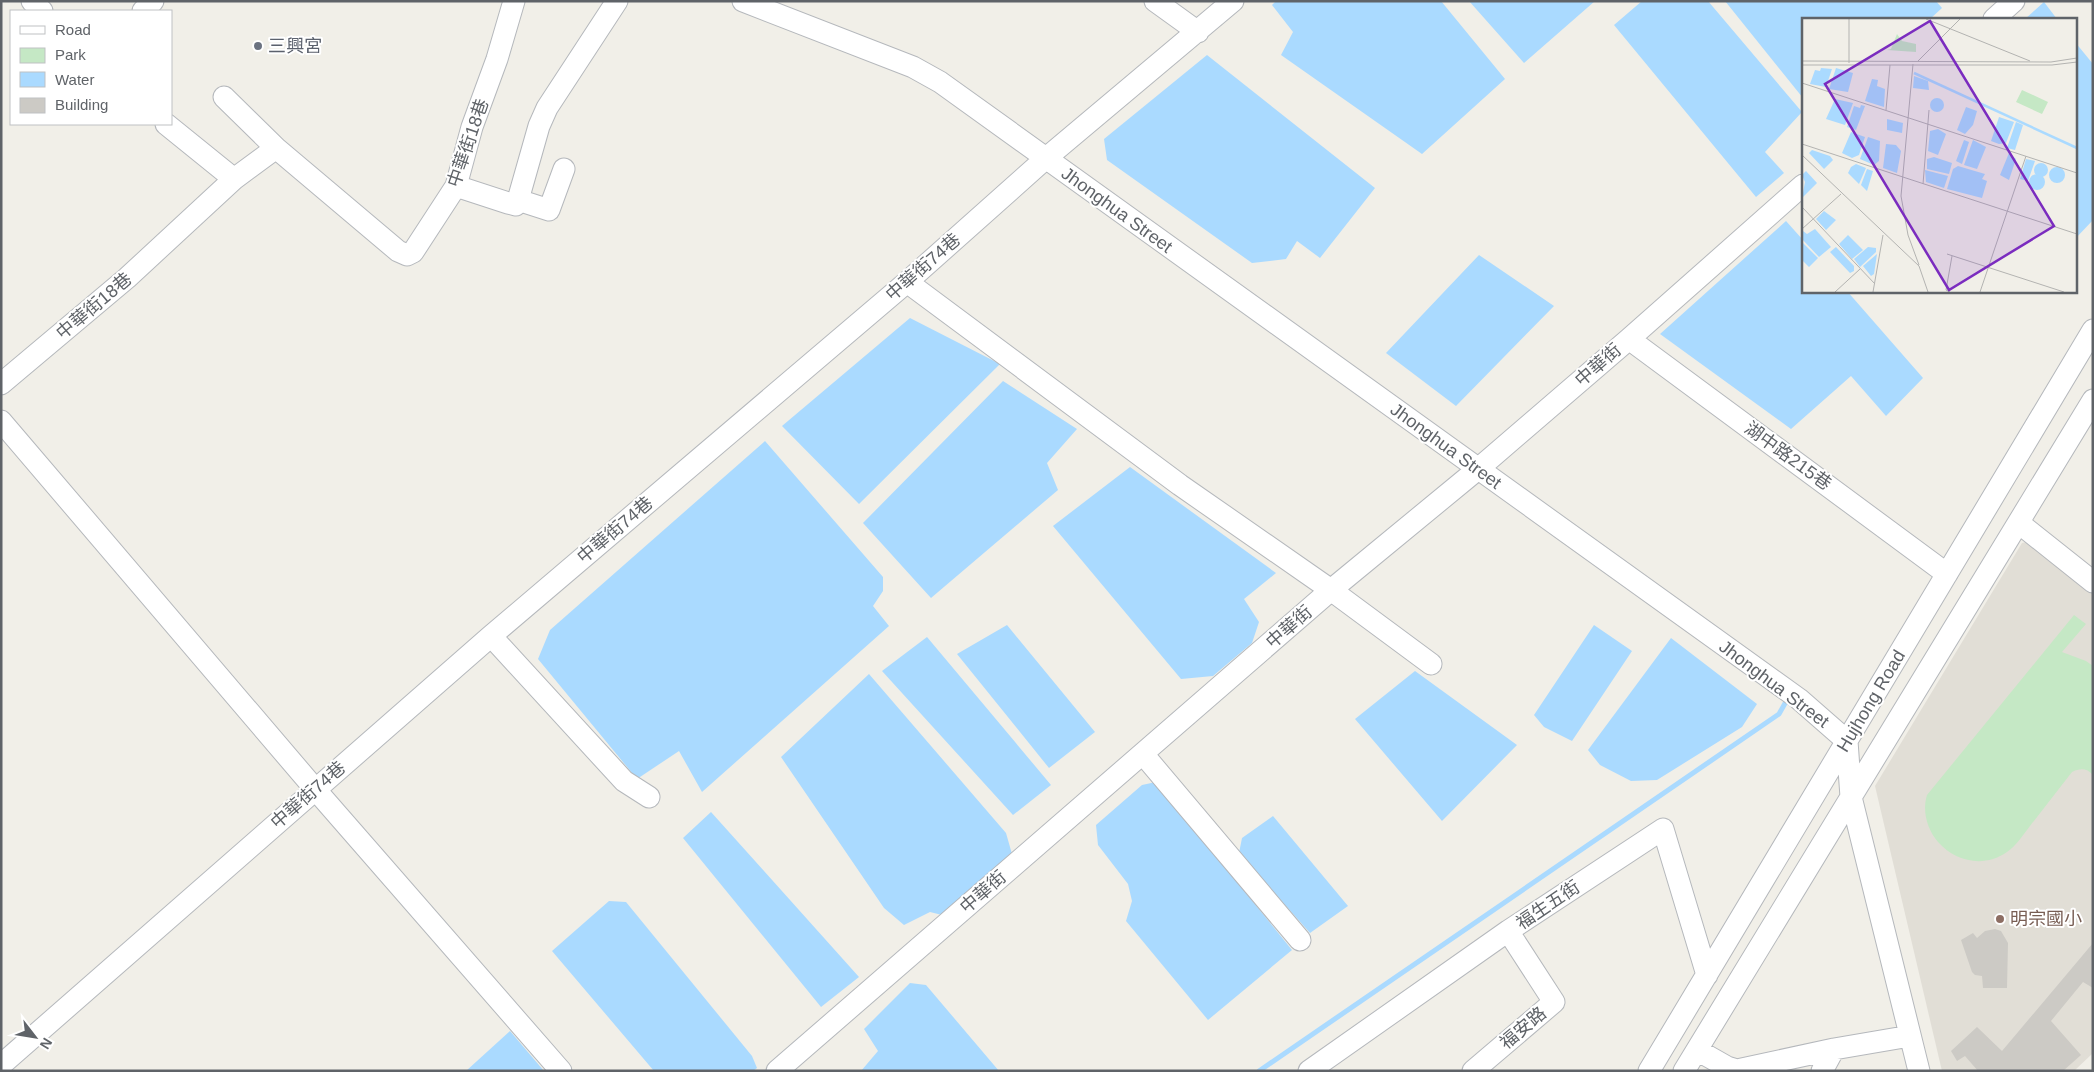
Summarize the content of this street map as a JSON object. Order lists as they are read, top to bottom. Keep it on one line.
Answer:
{"streets":{"street":["中華街18巷","Jhonghua Street","中華街74巷","中華街","湖中路215巷","Hujhong Road","福生五街","福安路"]},"crossings":[["Jhonghua Street","中華街74巷"],["Jhonghua Street","中華街"],["Jhonghua Street","Hujhong Road"],["中華街","湖中路215巷"],["湖中路215巷","Hujhong Road"],["Hujhong Road","福生五街"],["福生五街","福安路"]],"places":["三興宮","明宗國小"],"legend":["Road","Park","Water","Building"],"north":"bottom right"}
